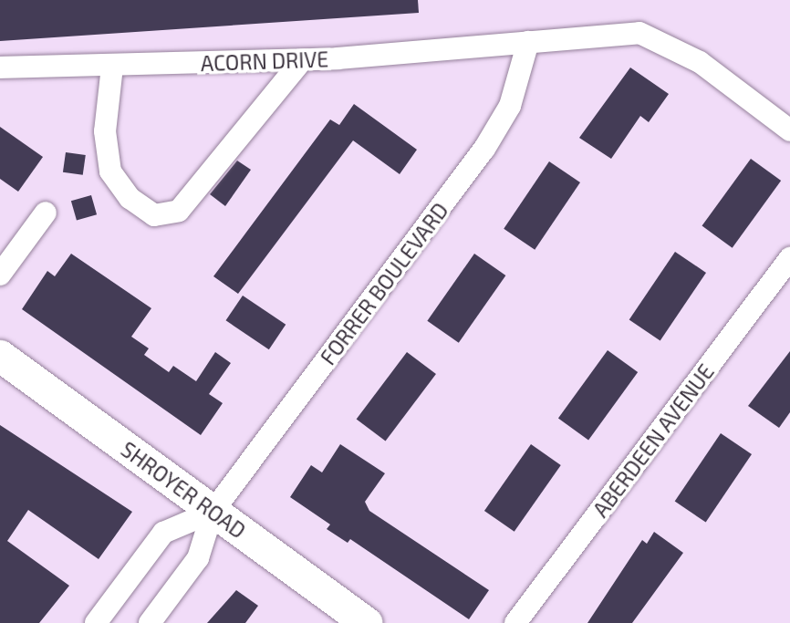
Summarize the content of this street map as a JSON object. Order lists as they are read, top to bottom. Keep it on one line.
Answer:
{"streets":{"main road":["SHROYER ROAD"],"street":["ACORN DRIVE","FORRER BOULEVARD","ABERDEEN AVENUE"]},"crossings":[["ACORN DRIVE","FORRER BOULEVARD"],["FORRER BOULEVARD","SHROYER ROAD"]]}
